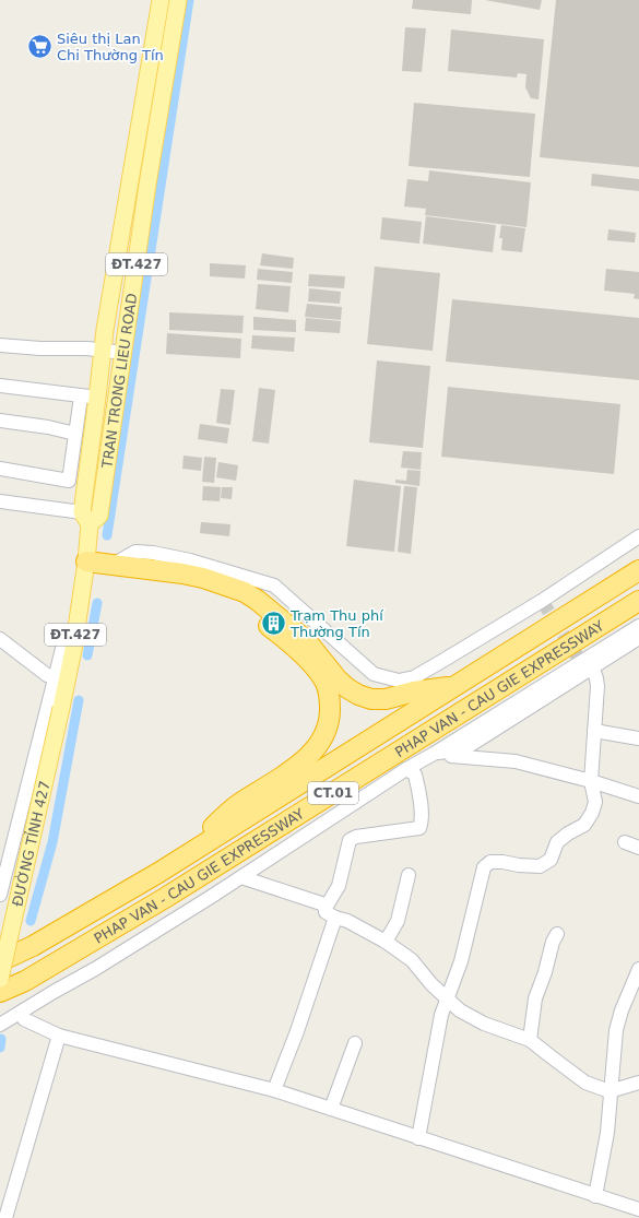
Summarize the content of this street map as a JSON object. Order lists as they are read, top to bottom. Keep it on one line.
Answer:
{"streets":{"highway":["PHAP VAN - CAU GIE EXPRESSWAY","CT.01"],"main road":["ĐT.427","TRAN TRONG LIEU ROAD","ĐƯỜNG TỈNH 427"]},"crossings":[["TRAN TRONG LIEU ROAD","ĐƯỜNG TỈNH 427"]],"places":{"supermarket":["Siêu thị Lan Chi Thường Tín"],"building":["Trạm Thu phí Thường Tín"]}}
